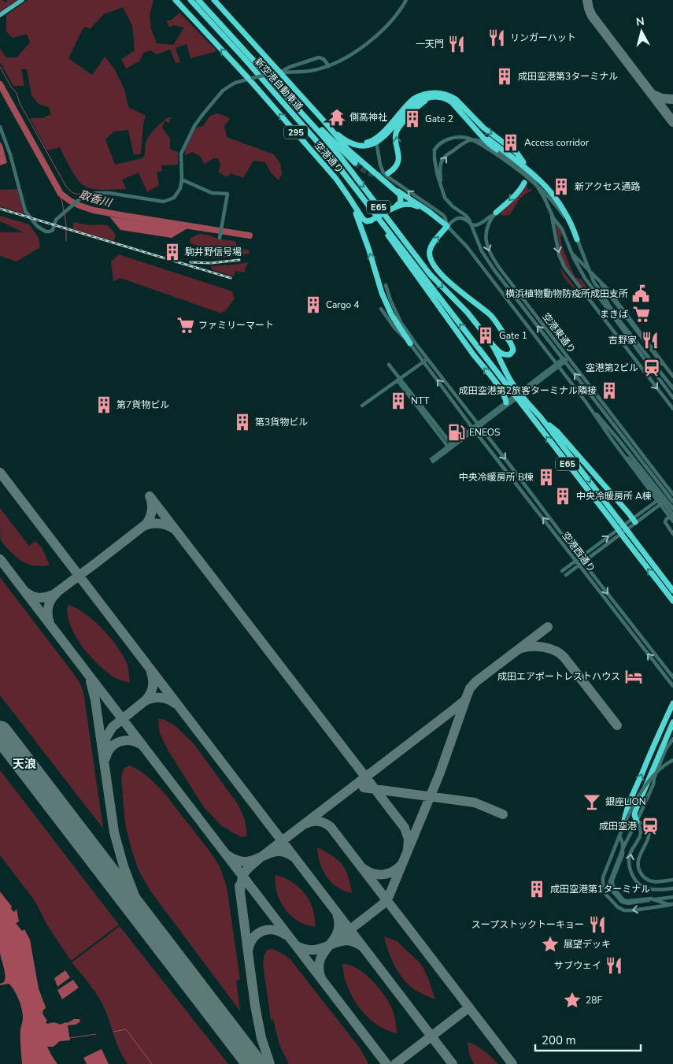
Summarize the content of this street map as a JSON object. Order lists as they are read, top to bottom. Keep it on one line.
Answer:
{"streets":{"highway":["新空港自動車道","295","空港通り","E65"],"street":["空港東通り","空港西通り"]},"crossings":[["新空港自動車道","E65"],["295","空港通り"],["295","E65"],["295","空港西通り"]],"districts":["天浪"],"water":["取香川"],"places":{"restaurant":["リンガーハット","一天門","吉野家","スープストックトーキョー","サブウェイ"],"building":["成田空港第3ターミナル","Gate 2","Access corridor","新アクセス通路","駒井野信号場","Cargo 4","Gate 1","成田空港第2旅客ターミナル隣接","NTT","第7貨物ビル","第3貨物ビル","中央冷暖房所 B棟","中央冷暖房所 A棟","成田空港第1ターミナル"],"temple":["側高神社"],"public building":["横浜植物動物防疫所成田支所"],"supermarket":["まきば","ファミリーマート"],"station":["空港第2ビル","成田空港"],"fuel station":["ENEOS"],"hotel":["成田エアポートレストハウス"],"bar":["銀座LION"],"place":["展望デッキ","28F"]},"scale_bar":"200 m","north":"top"}
